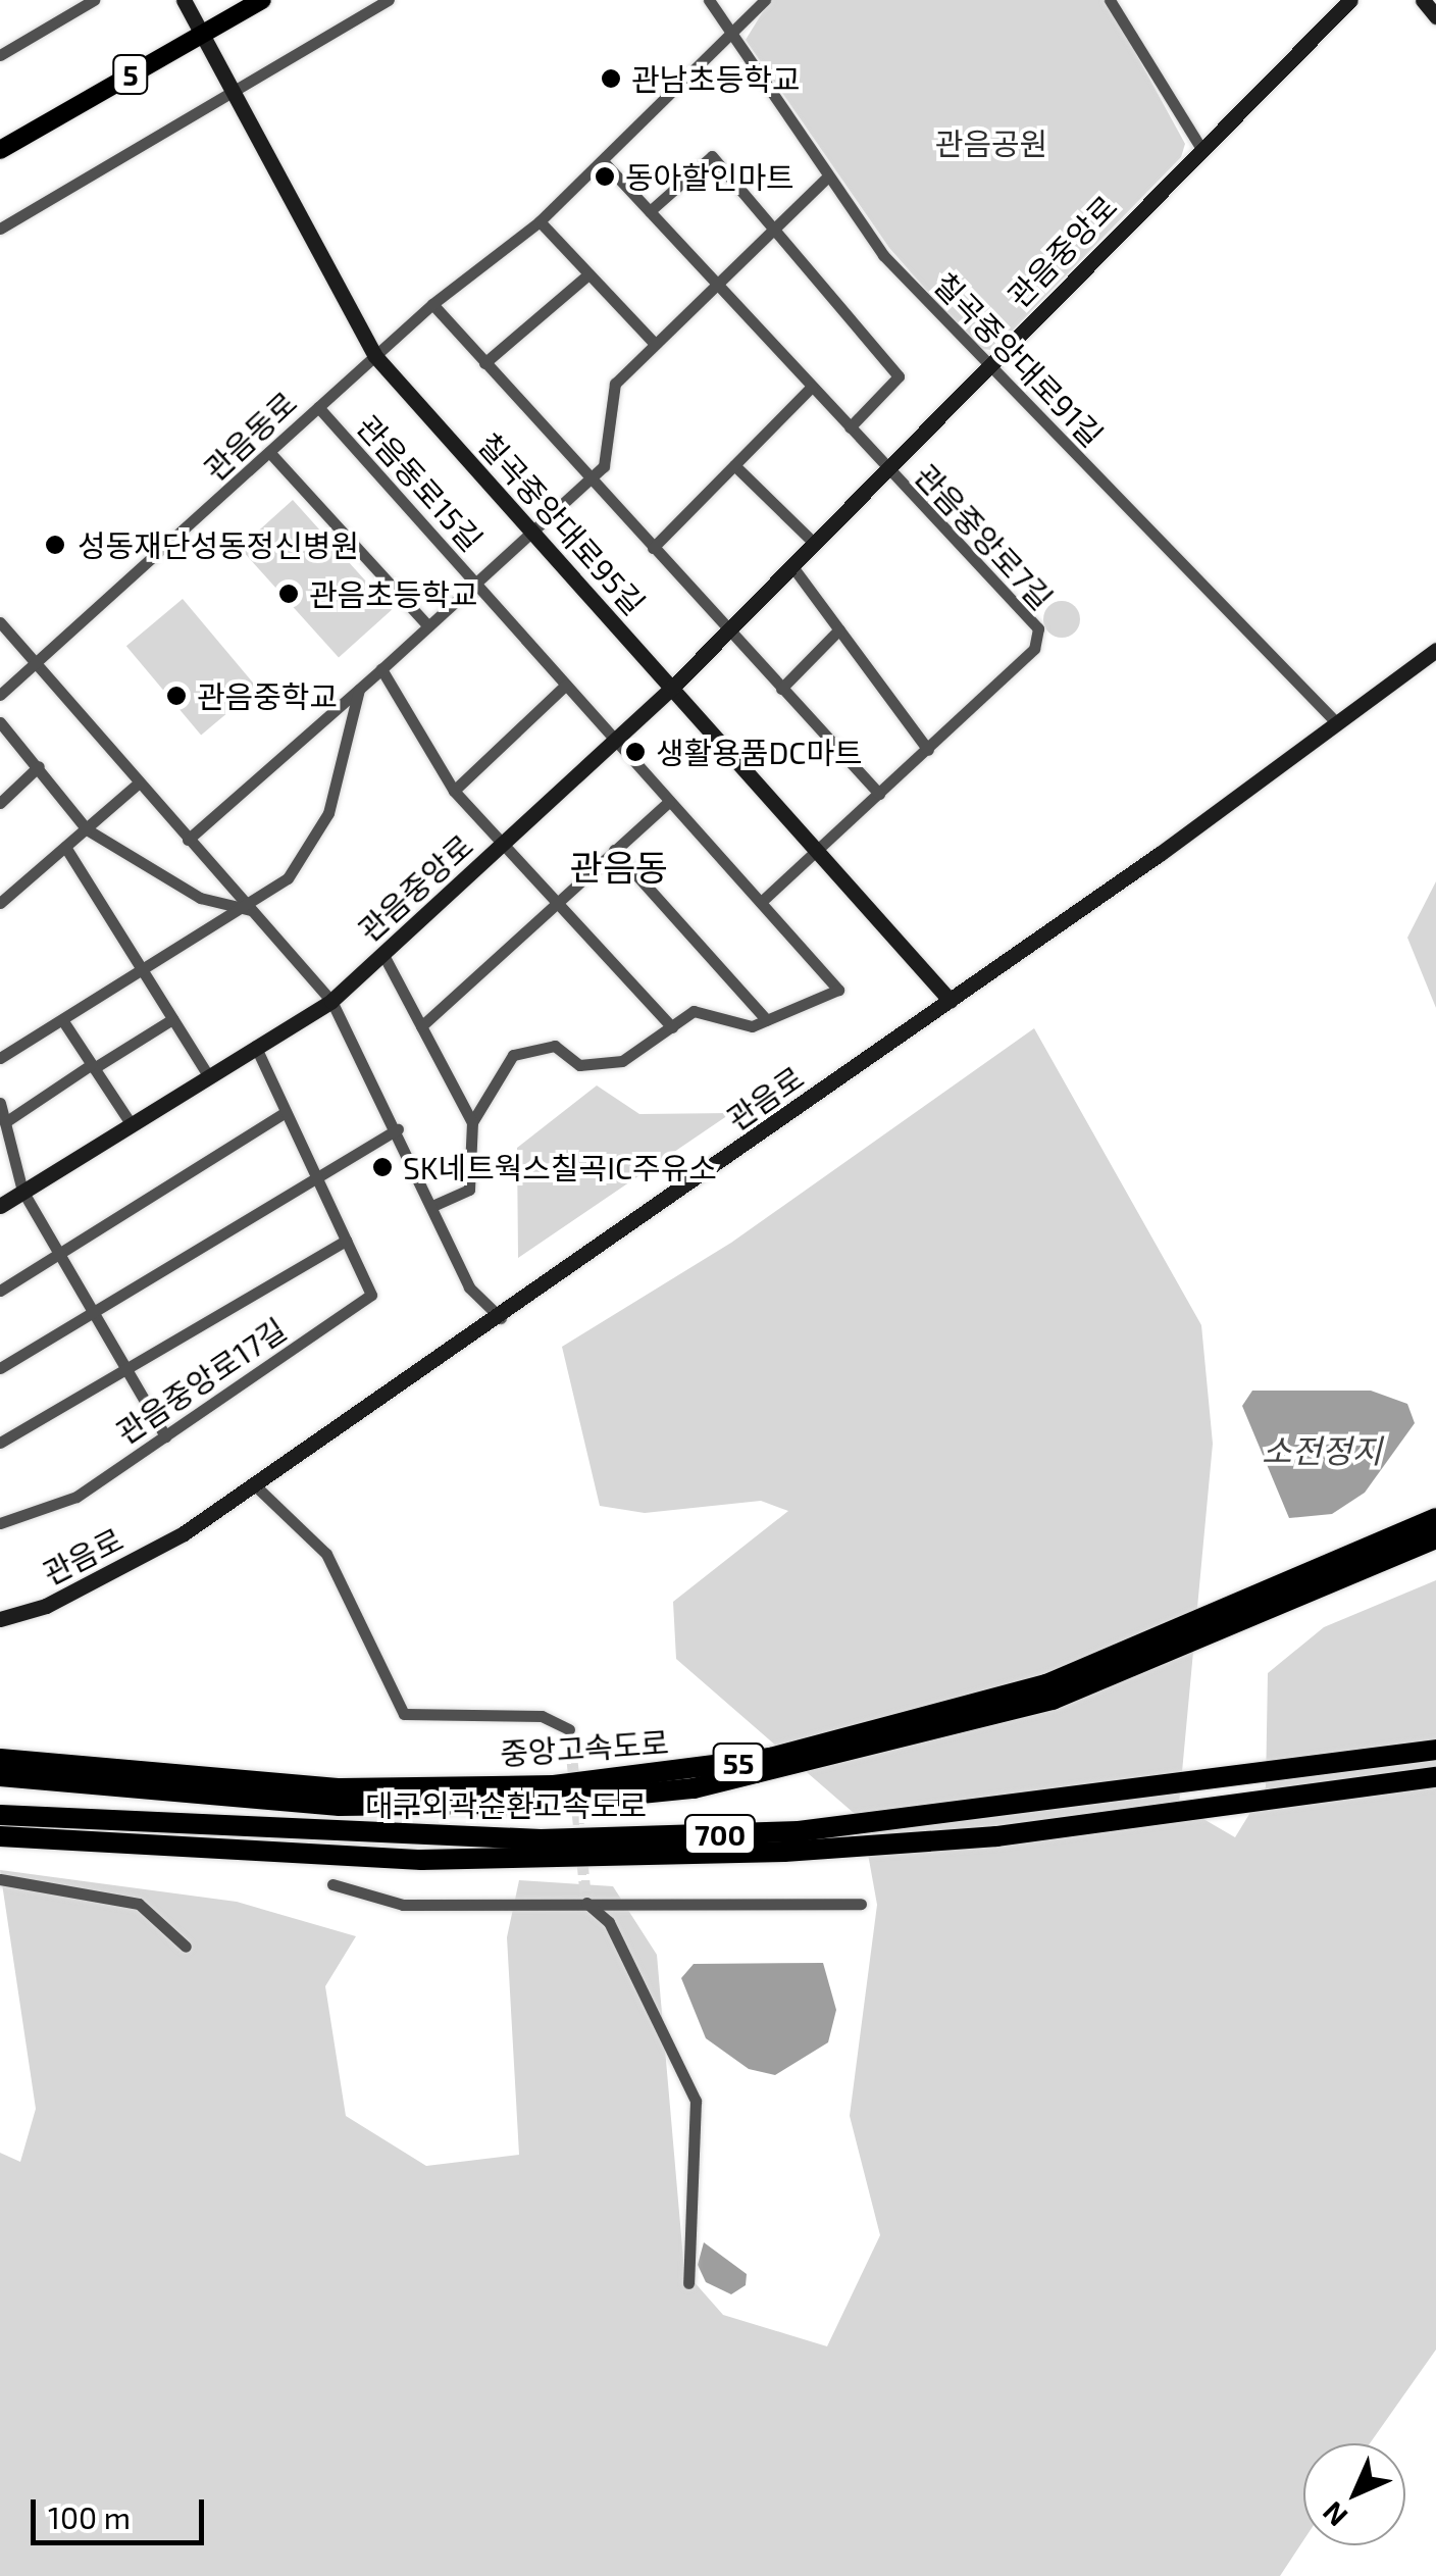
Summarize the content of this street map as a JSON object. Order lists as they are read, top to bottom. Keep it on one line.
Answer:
{"streets":{"highway":["중앙고속도로","55","대구외곽순환고속도로","700"],"main road":["5","관음중앙로","칠곡중앙대로95길","관음로"],"street":["칠곡중앙대로91길","관음동로","관음동로15길","관음중앙로7길","관음중앙로17길"]},"crossings":[["5","칠곡중앙대로95길"],["관음중앙로","칠곡중앙대로91길"],["관음중앙로","관음동로15길"],["관음중앙로","칠곡중앙대로95길"],["관음중앙로","관음중앙로7길"],["관음중앙로","관음중앙로17길"],["칠곡중앙대로91길","관음동로"],["칠곡중앙대로91길","관음로"],["관음동로","관음동로15길"],["관음동로","칠곡중앙대로95길"],["관음동로15길","관음중앙로7길"],["칠곡중앙대로95길","관음중앙로7길"],["칠곡중앙대로95길","관음로"]],"districts":["관음동"],"water":["소전정지"],"parks":["관음공원"],"places":["관남초등학교","동아할인마트","성동재단성동정신병원","관음초등학교","관음중학교","생활용품DC마트","SK네트웍스칠곡IC주유소"],"scale_bar":"100 m","north":"bottom left"}
